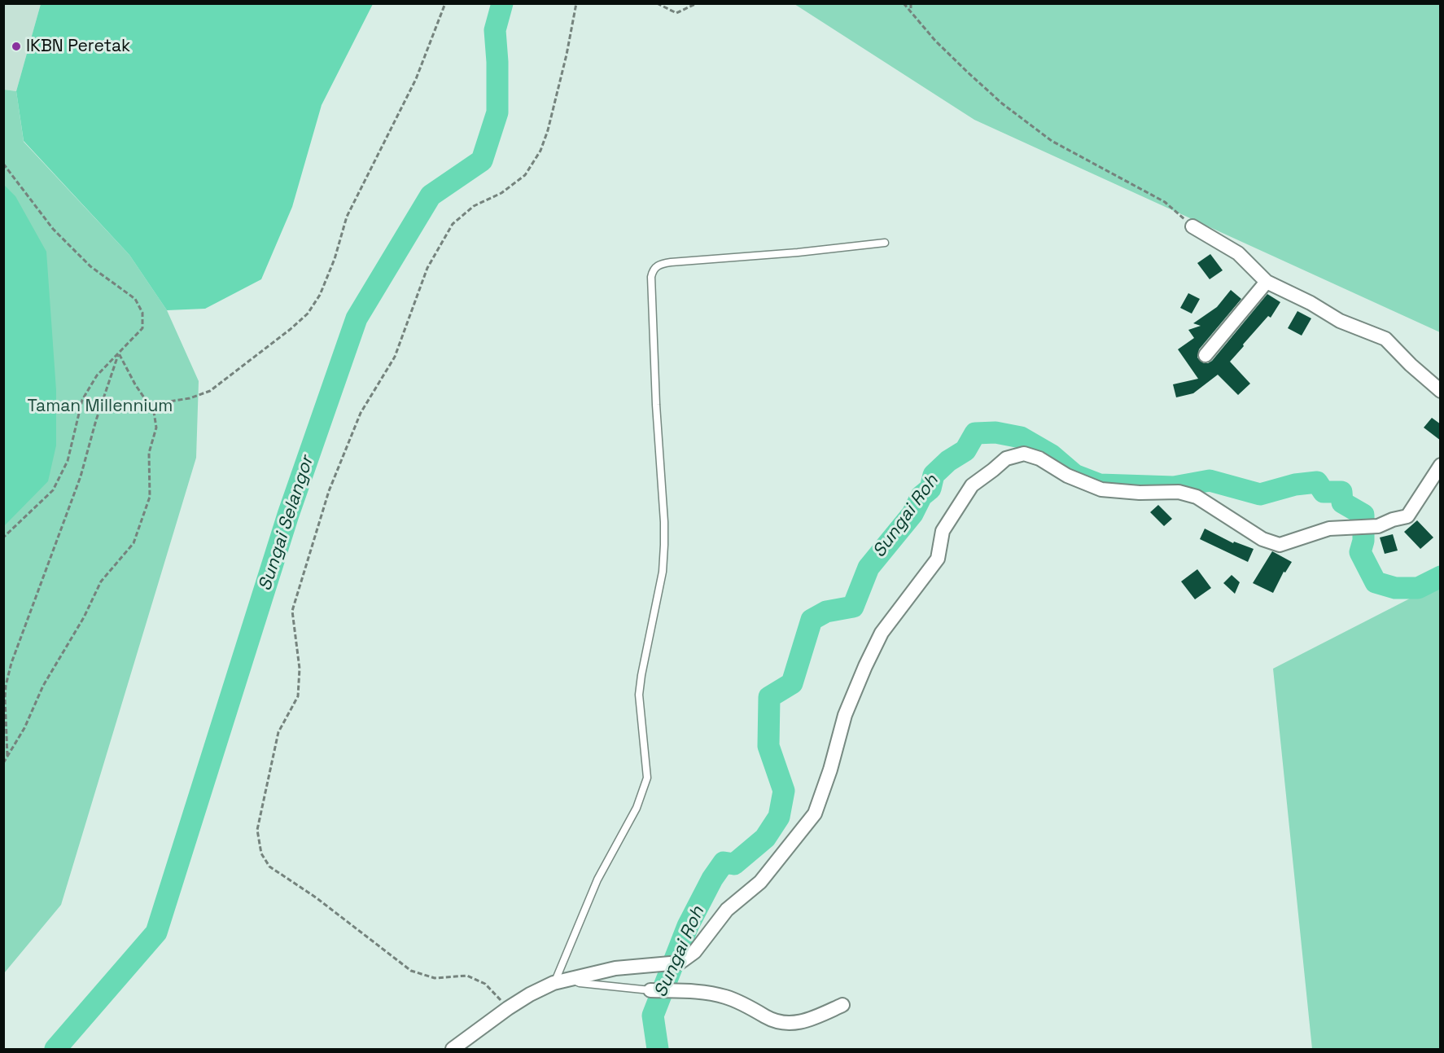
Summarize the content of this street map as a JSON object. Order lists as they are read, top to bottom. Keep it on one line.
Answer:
{"water":["Sungai Roh","Sungai Selangor"],"parks":["Taman Millennium"],"places":["IKBN Peretak"]}
